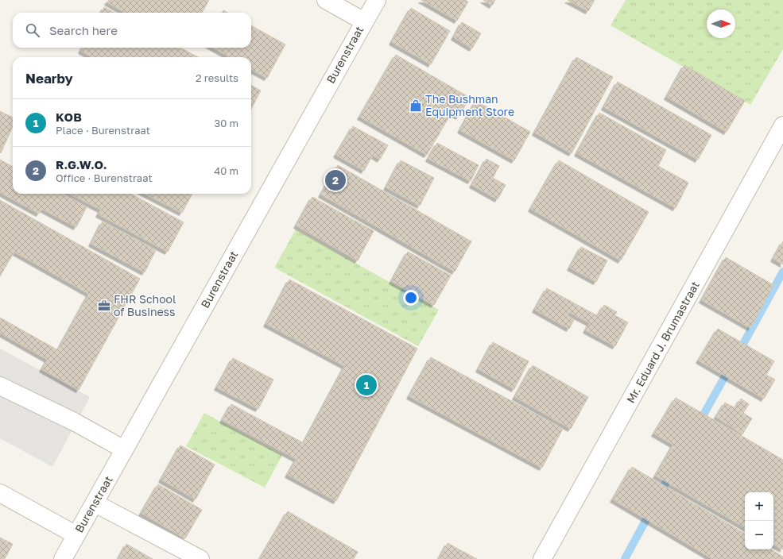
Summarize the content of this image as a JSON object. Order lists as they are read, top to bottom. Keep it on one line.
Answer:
{"streets":{"street":["Burenstraat","Mr. Eduard J. Brumastraat"]},"places":{"shop":["The Bushman Equipment Store"],"office":["FHR School of Business"]},"north":"right","page":{"search":"Search here","heading":["Nearby","2 results"],"list":[{"mark":"1","name":"KOB","note":"Place · Burenstraat","value":"30 m"},{"mark":"2","name":"R.G.W.O.","note":"Office · Burenstraat","value":"40 m"}],"pins":["2","1"],"map_buttons":["+","−"]}}
